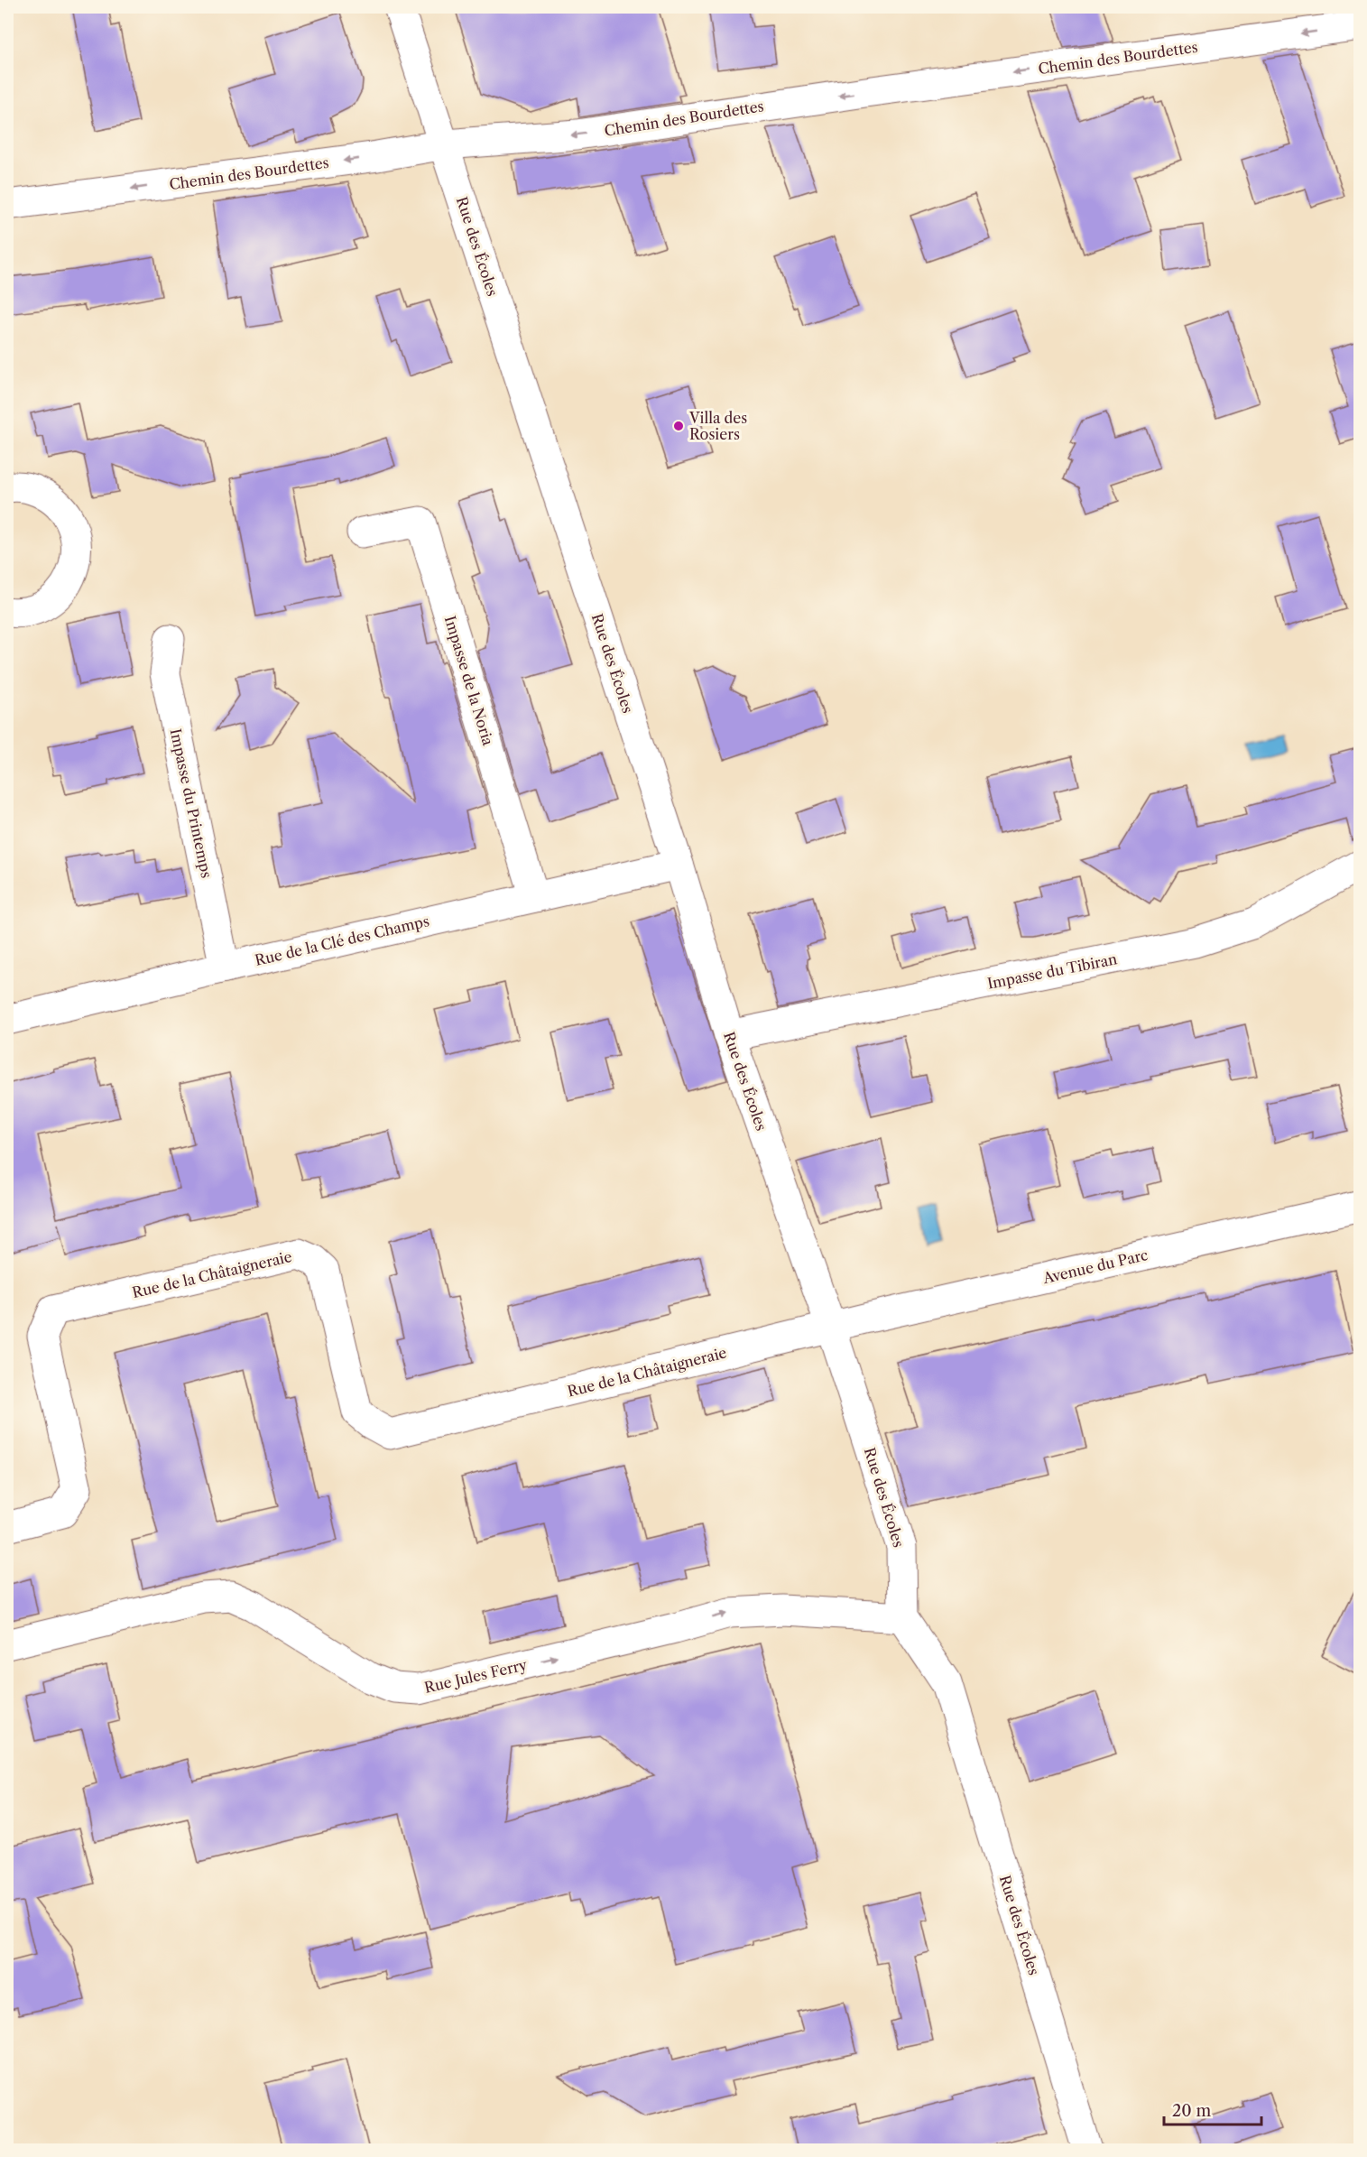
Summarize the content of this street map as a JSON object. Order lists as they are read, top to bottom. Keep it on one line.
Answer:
{"streets":{"street":["Chemin des Bourdettes","Rue des Écoles","Impasse de la Noria","Impasse du Printemps","Rue de la Clé des Champs","Impasse du Tibiran","Avenue du Parc","Rue de la Châtaigneraie","Rue Jules Ferry"]},"crossings":[["Chemin des Bourdettes","Rue des Écoles"],["Rue des Écoles","Rue de la Clé des Champs"],["Rue des Écoles","Impasse du Tibiran"],["Rue des Écoles","Avenue du Parc"],["Rue des Écoles","Rue de la Châtaigneraie"],["Rue des Écoles","Rue Jules Ferry"],["Impasse de la Noria","Rue de la Clé des Champs"],["Impasse du Printemps","Rue de la Clé des Champs"],["Avenue du Parc","Rue de la Châtaigneraie"]],"one_way":["Chemin des Bourdettes","Rue Jules Ferry"],"places":["Villa des Rosiers"],"scale_bar":"20 m"}
